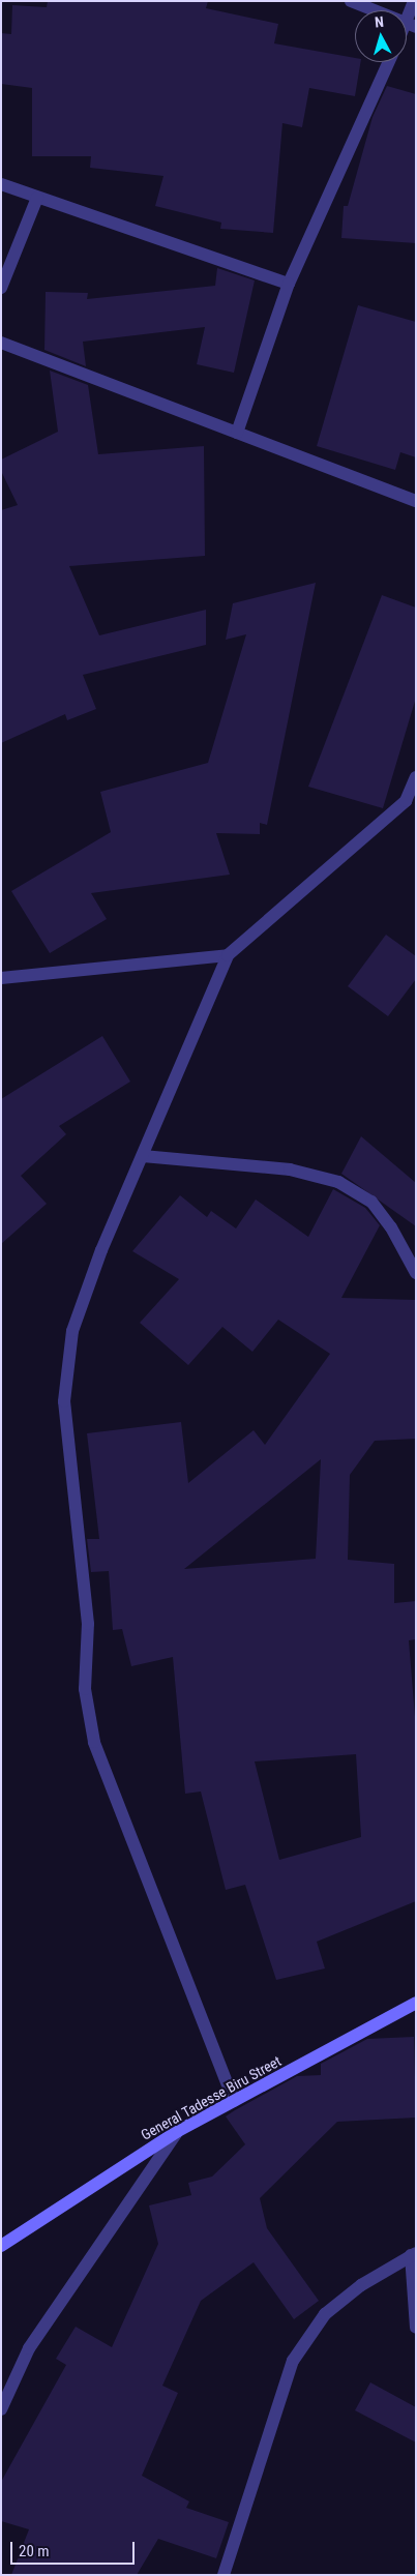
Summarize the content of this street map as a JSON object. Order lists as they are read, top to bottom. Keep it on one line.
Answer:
{"streets":{"street":["General Tadesse Biru Street"]},"scale_bar":"20 m","north":"top"}
